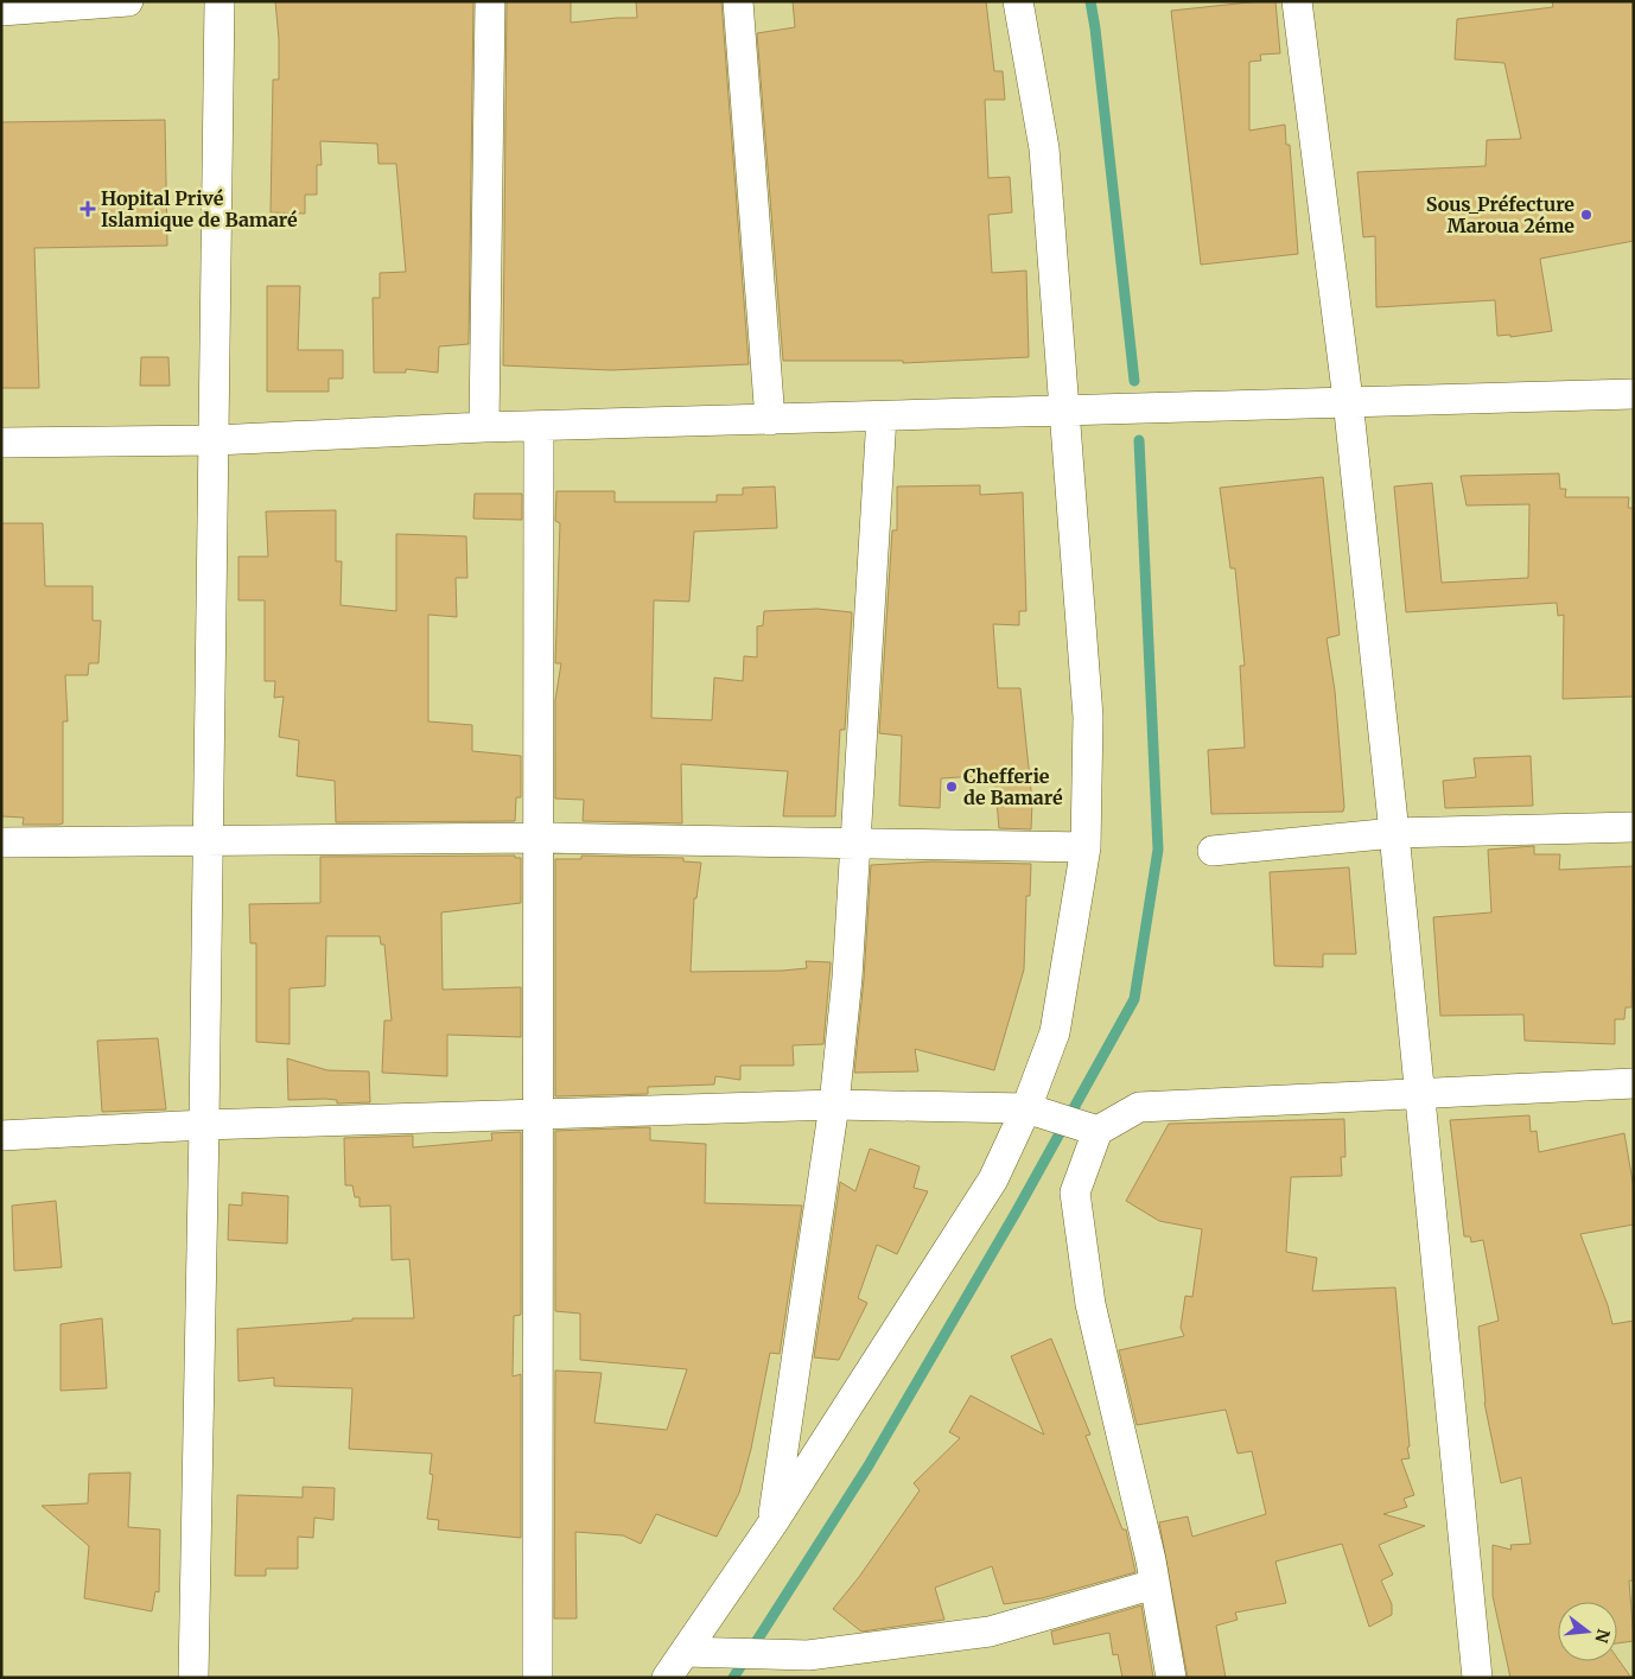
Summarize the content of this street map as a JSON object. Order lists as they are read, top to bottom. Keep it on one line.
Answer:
{"places":{"health":["Hopital Privé Islamique de Bamaré"],"other":["Sous_Préfecture Maroua 2éme","Chefferie de Bamaré"]},"north":"right"}
